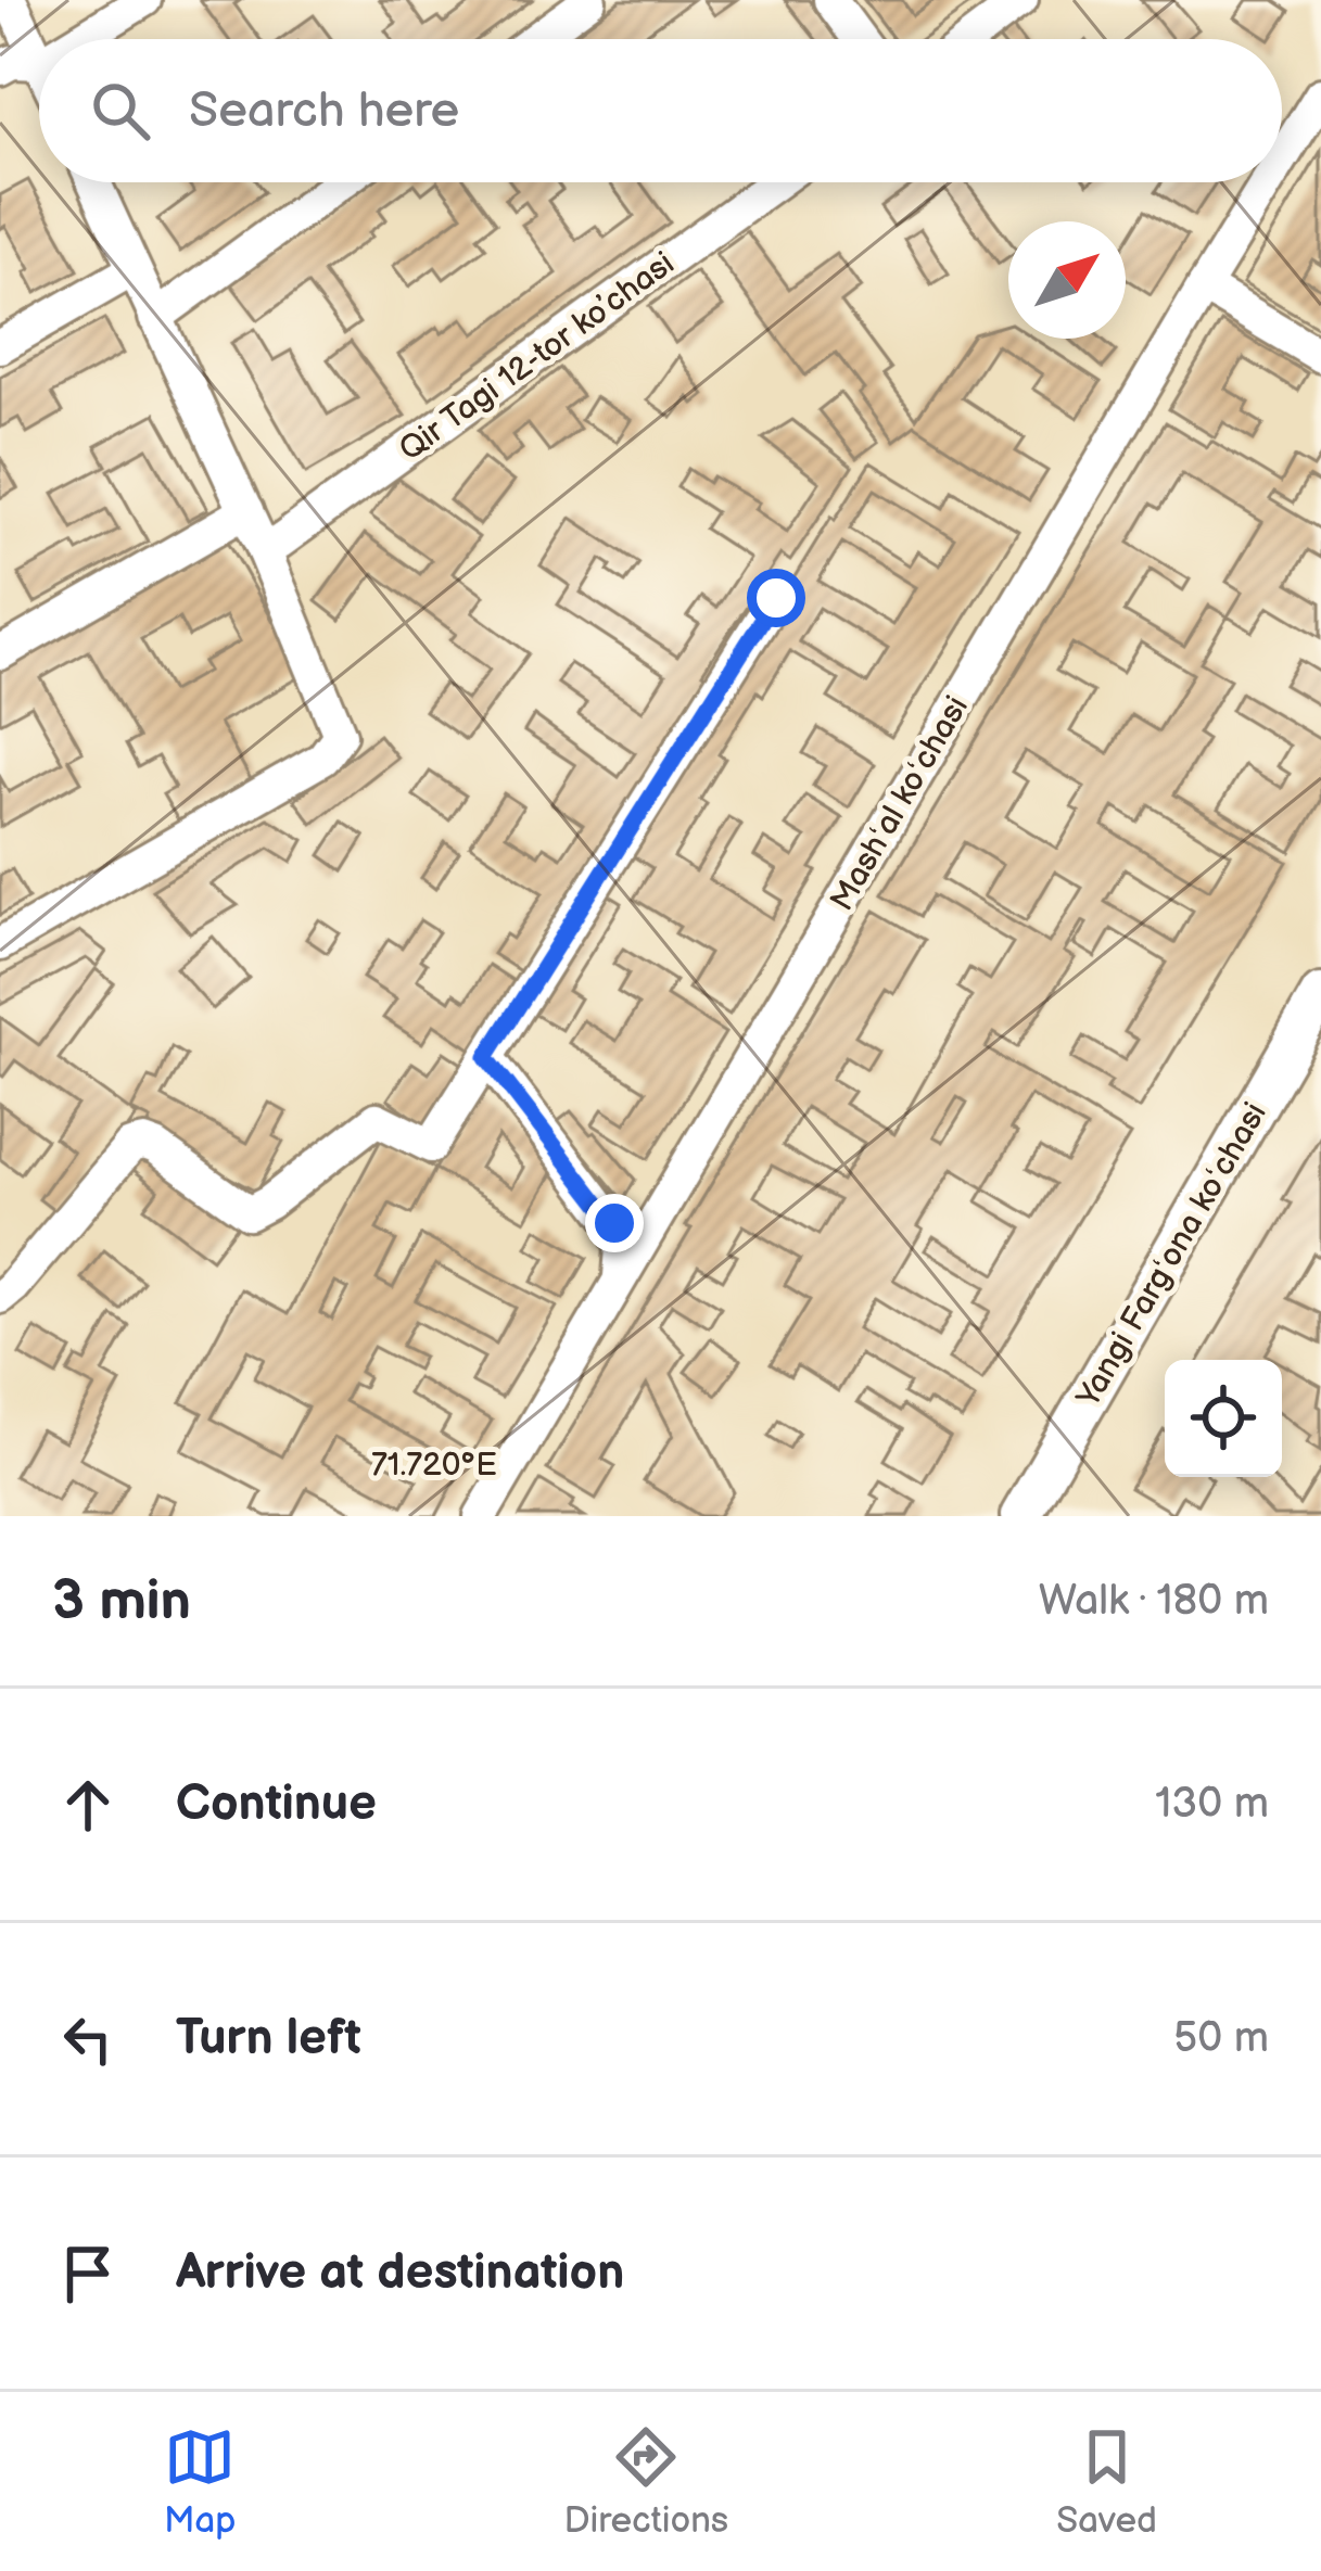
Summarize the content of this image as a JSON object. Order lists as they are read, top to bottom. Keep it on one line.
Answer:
{"streets":{"main road":["Yangi Fargʻona koʻchasi"],"street":["Qir Tagi 12-tor koʼchasi","Mashʻal koʻchasi"]},"north":"top right","page":{"search":"Search here","heading":["3 min","Walk · 180 m"],"list":[["Continue","130 m"],["Turn left","50 m"],"Arrive at destination"],"nav":["Map","Directions","Saved"]},"coordinates":["71.720°E"]}
